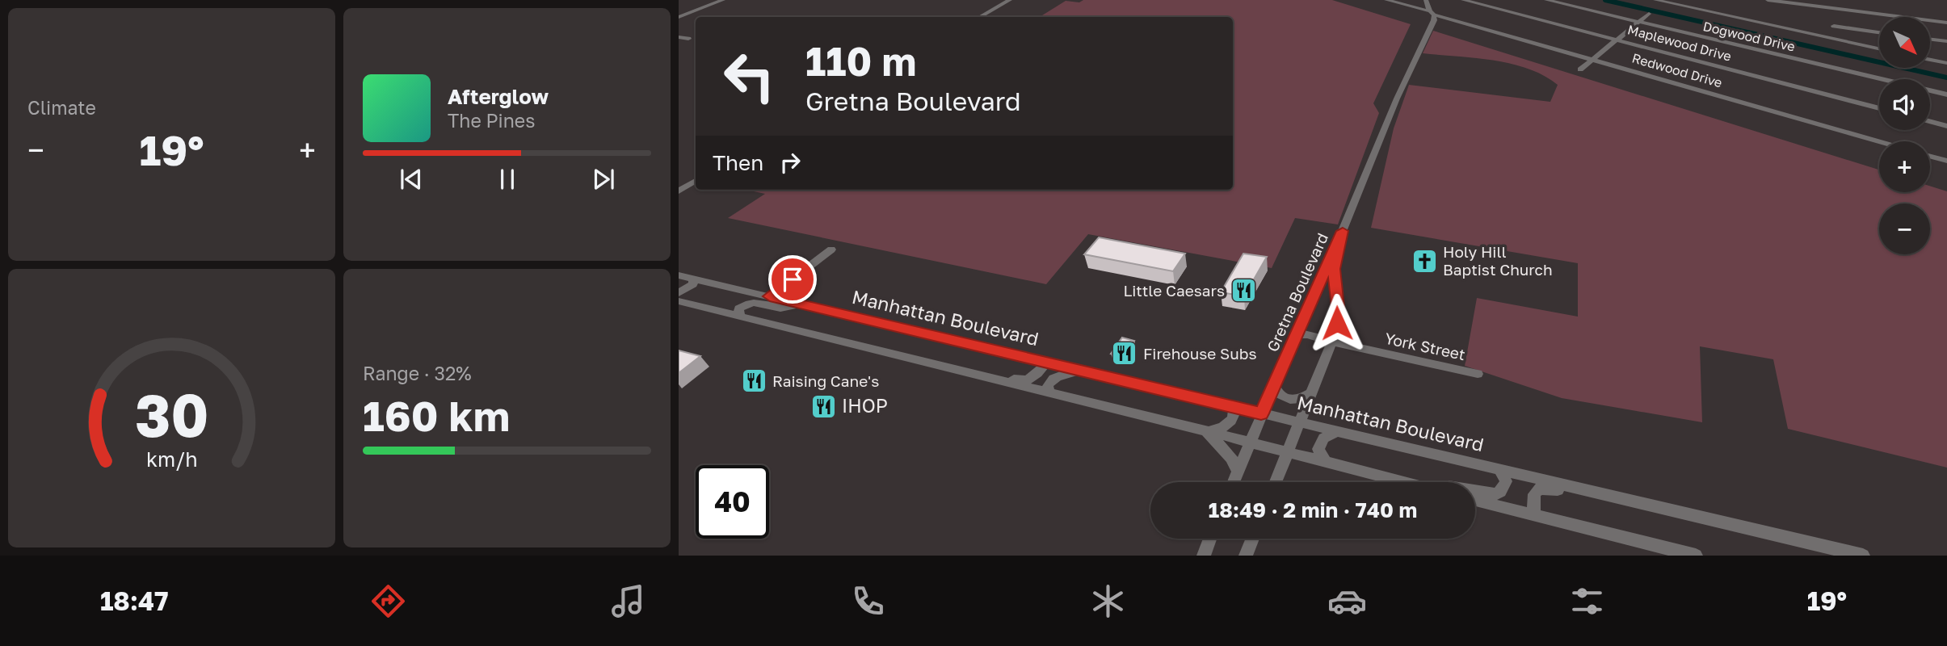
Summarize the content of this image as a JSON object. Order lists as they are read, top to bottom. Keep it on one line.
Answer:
{"streets":{"street":["Dogwood Drive","Maplewood Drive","Redwood Drive","Gretna Boulevard","Manhattan Boulevard","York Street"]},"crossings":[["Redwood Drive","Gretna Boulevard"],["Gretna Boulevard","Manhattan Boulevard"],["Gretna Boulevard","York Street"]],"places":{"church":["Holy Hill Baptist Church"],"restaurant":["Little Caesars","Firehouse Subs","Raising Cane's","IHOP"]},"north":"bottom right","page":{"tile":["Climate",["Range · 32%","160 km"]],"map_buttons":["+","−"],"turn":["110 m","Gretna Boulevard"],"song":["Afterglow","The Pines"],"heat":["−","19°","+"],"then":"Then","limit":"40","trip":"18:49 · 2 min · 740 m","tabs":["18:47","19°"],"gauge":["30","km/h"]}}
